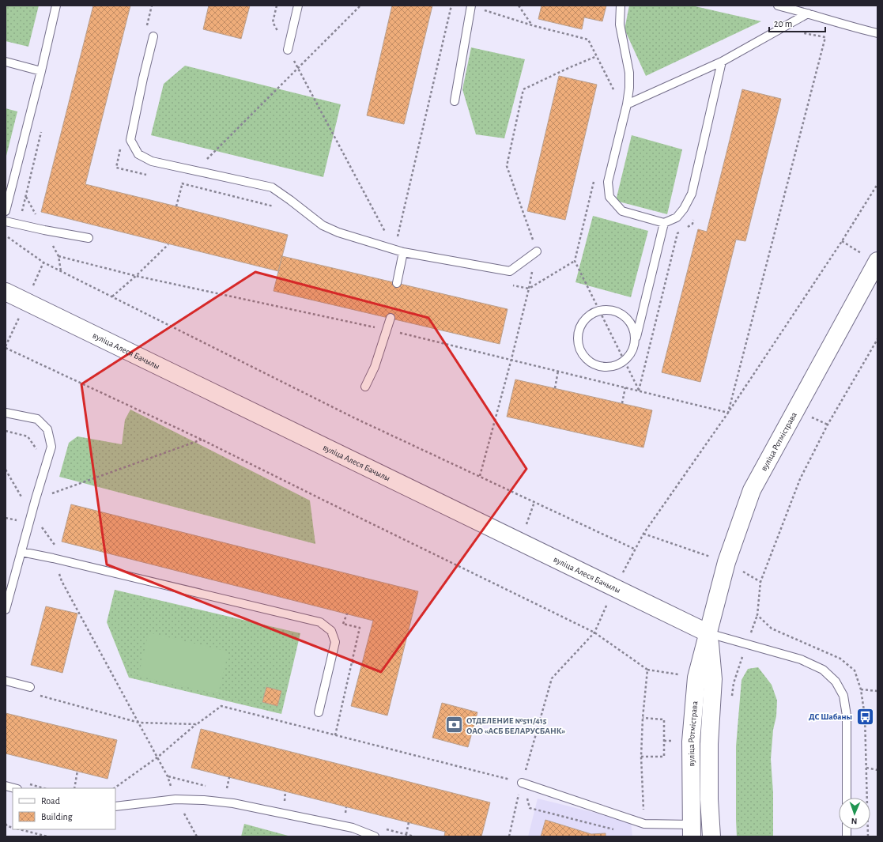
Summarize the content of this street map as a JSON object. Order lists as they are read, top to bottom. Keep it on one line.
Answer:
{"streets":{"street":["вуліца Алеся Бачылы","вуліца Ротмістрава"]},"crossings":[["вуліца Алеся Бачылы","вуліца Ротмістрава"]],"places":{"bus stop":["ДС Шабаны"],"bank":["ОТДЕЛЕНИЕ №511/415 ОАО «АСБ БЕЛАРУСБАНК»"]},"legend":["Road","Building"],"scale_bar":"20 m","north":"bottom"}
